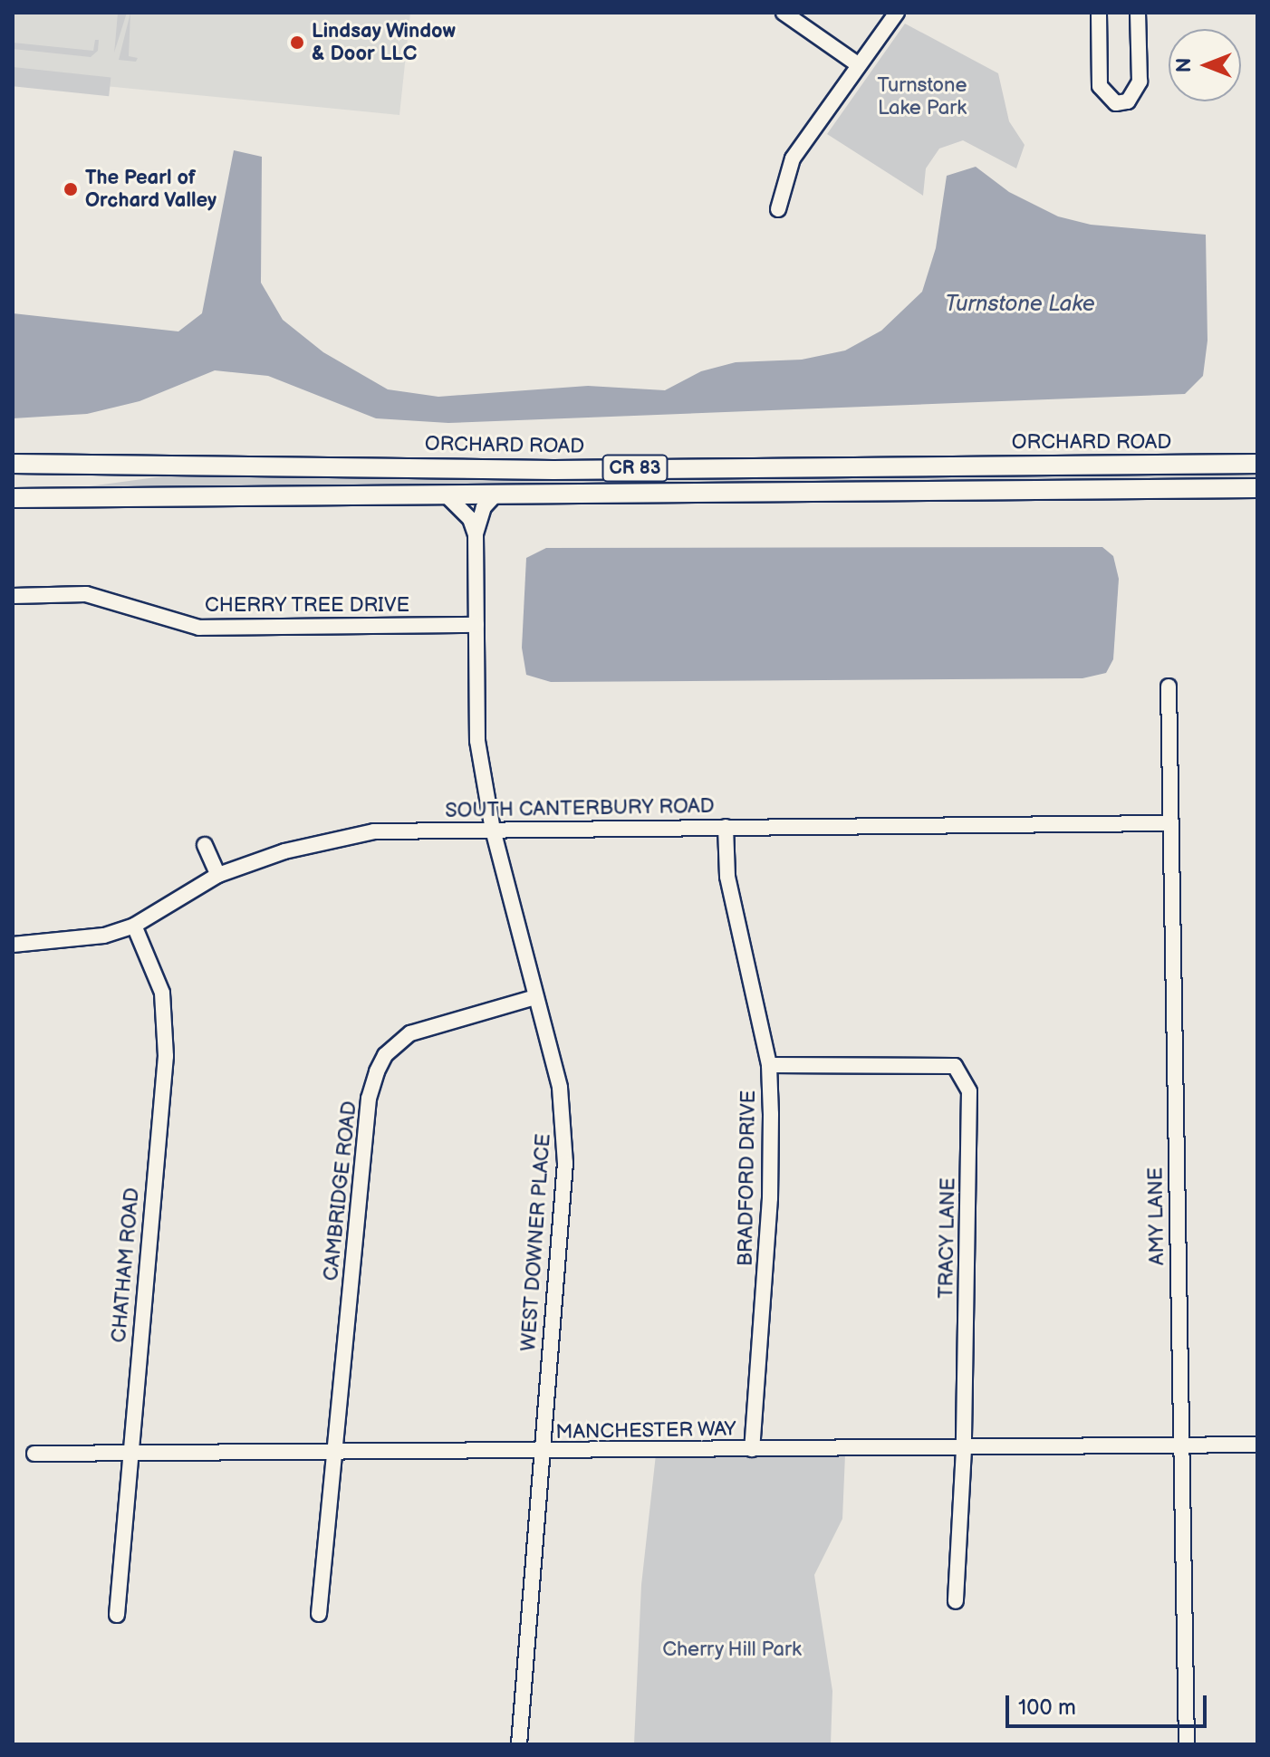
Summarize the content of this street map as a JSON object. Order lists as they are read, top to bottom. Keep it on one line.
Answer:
{"streets":{"main road":["ORCHARD ROAD","CR 83"],"street":["CHERRY TREE DRIVE","SOUTH CANTERBURY ROAD","BRADFORD DRIVE","CAMBRIDGE ROAD","AMY LANE","TRACY LANE","WEST DOWNER PLACE","CHATHAM ROAD","MANCHESTER WAY"]},"crossings":[["CR 83","WEST DOWNER PLACE"],["CHERRY TREE DRIVE","WEST DOWNER PLACE"],["SOUTH CANTERBURY ROAD","BRADFORD DRIVE"],["SOUTH CANTERBURY ROAD","AMY LANE"],["SOUTH CANTERBURY ROAD","WEST DOWNER PLACE"],["SOUTH CANTERBURY ROAD","CHATHAM ROAD"],["BRADFORD DRIVE","TRACY LANE"],["BRADFORD DRIVE","MANCHESTER WAY"],["CAMBRIDGE ROAD","WEST DOWNER PLACE"],["CAMBRIDGE ROAD","MANCHESTER WAY"],["AMY LANE","MANCHESTER WAY"],["TRACY LANE","MANCHESTER WAY"],["WEST DOWNER PLACE","MANCHESTER WAY"],["CHATHAM ROAD","MANCHESTER WAY"]],"water":["Turnstone Lake"],"parks":["Turnstone Lake Park","Cherry Hill Park"],"places":["Lindsay Window & Door LLC","The Pearl of Orchard Valley"],"scale_bar":"100 m","north":"left"}
